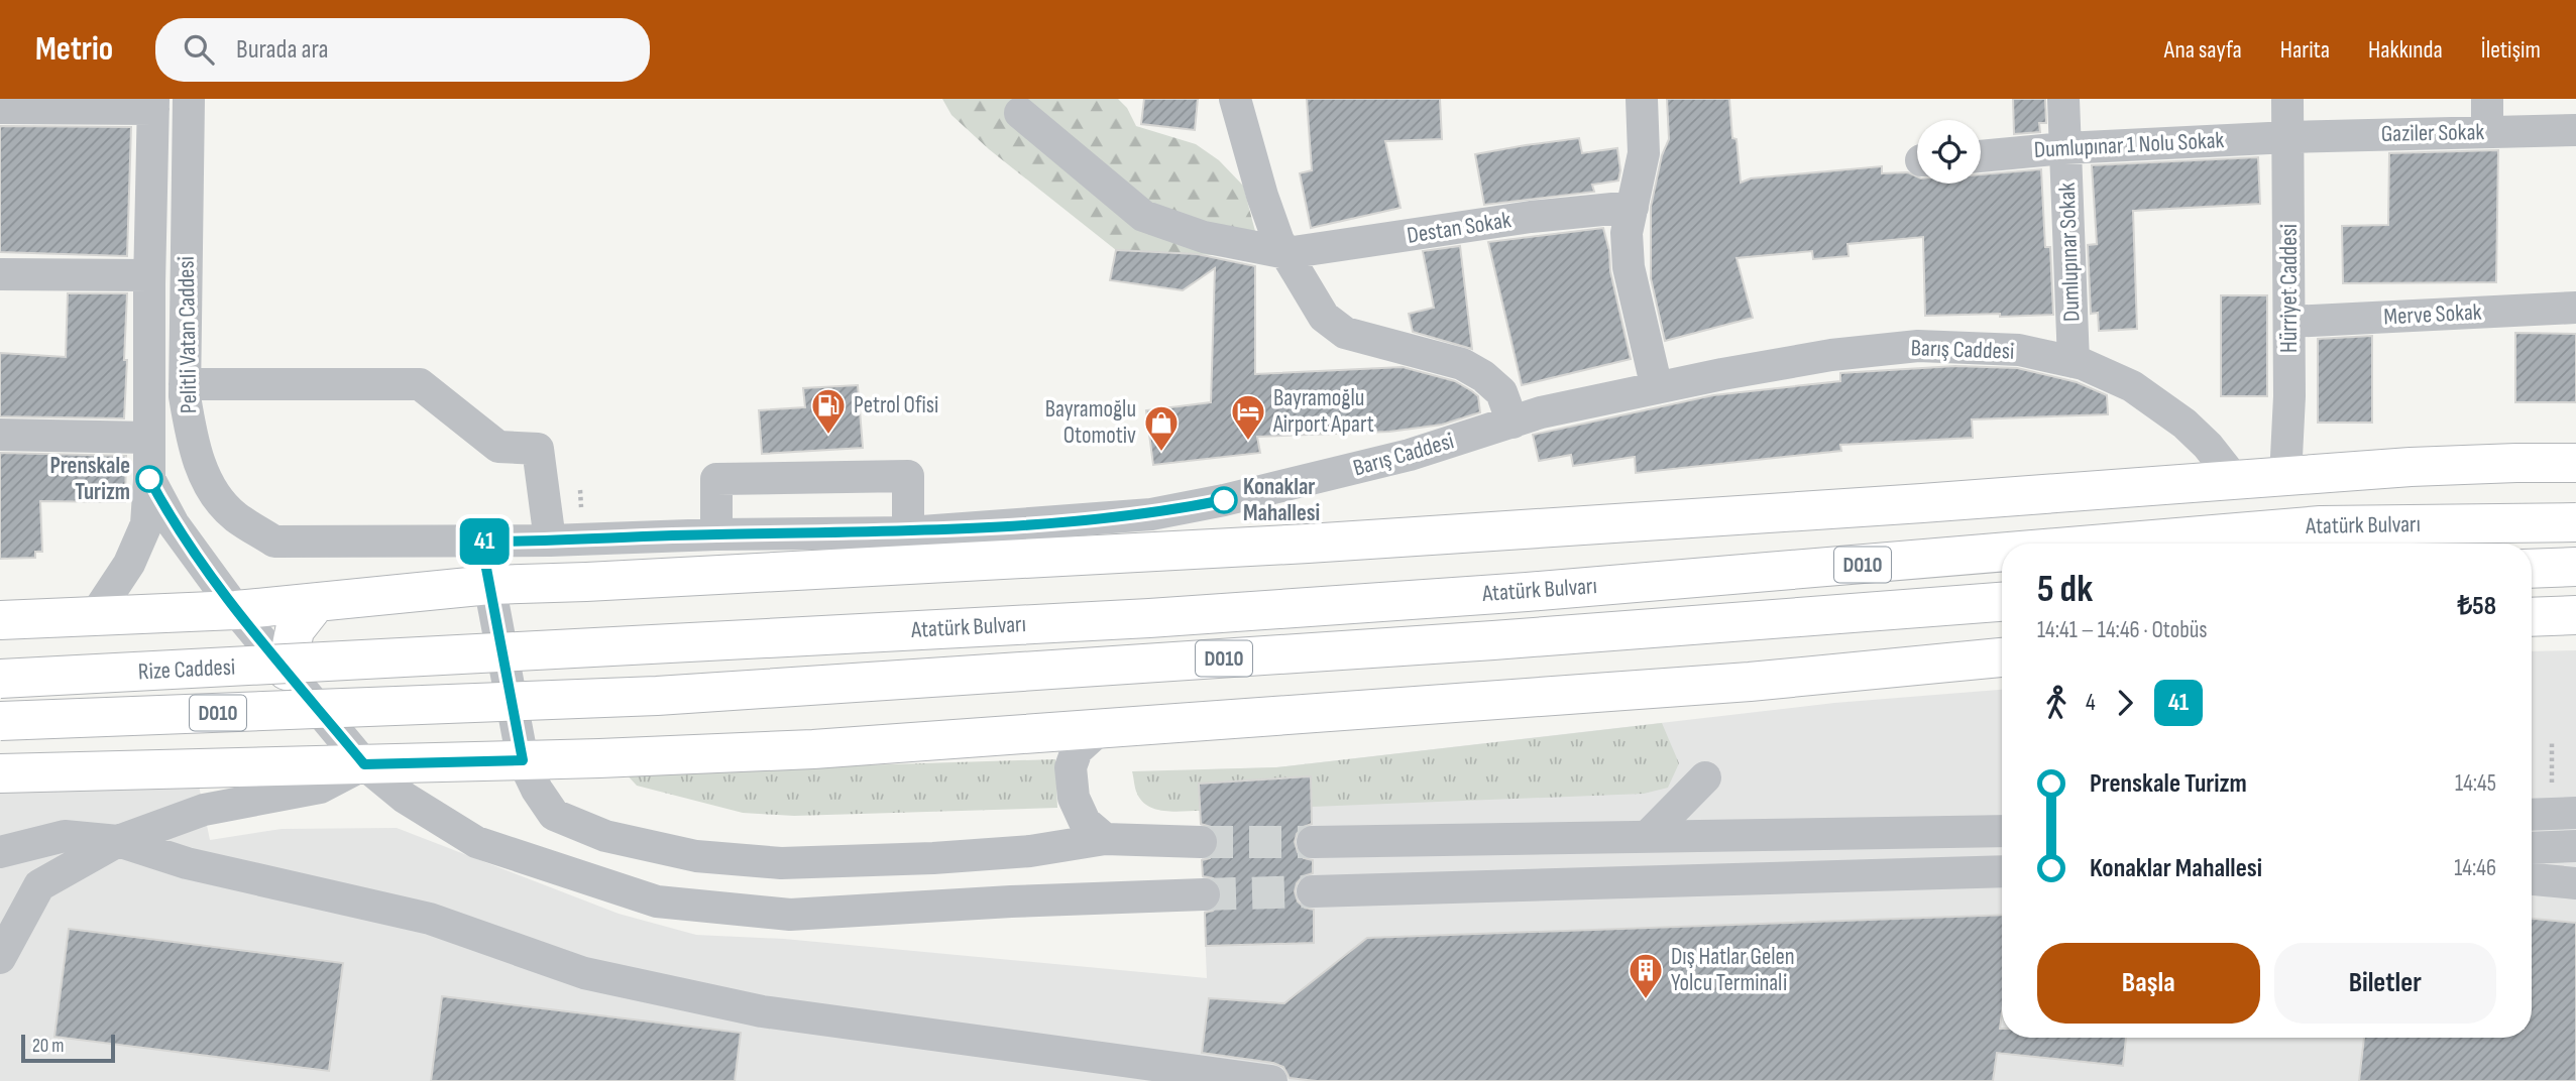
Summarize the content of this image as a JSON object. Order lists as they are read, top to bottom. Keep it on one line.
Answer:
{"streets":{"highway":["Atatürk Bulvarı","D010","Rize Caddesi"],"street":["Gaziler Sokak","Dumlupınar 1 Nolu Sokak","Destan Sokak","Dumlupınar Sokak","Hürriyet Caddesi","Merve Sokak","Pelitli Vatan Caddesi","Barış Caddesi"]},"crossings":[["Gaziler Sokak","Dumlupınar 1 Nolu Sokak"],["Gaziler Sokak","Hürriyet Caddesi"],["Dumlupınar 1 Nolu Sokak","Dumlupınar Sokak"],["Dumlupınar 1 Nolu Sokak","Hürriyet Caddesi"],["Dumlupınar Sokak","Barış Caddesi"],["Hürriyet Caddesi","Merve Sokak"],["Pelitli Vatan Caddesi","Barış Caddesi"],["Atatürk Bulvarı","Rize Caddesi"]],"places":{"fuel station":["Petrol Ofisi"],"hotel":["Bayramoğlu Airport Apart"],"shop":["Bayramoğlu Otomotiv"],"other":["Prenskale Turizm","Konaklar Mahallesi"],"building":["Dış Hatlar Gelen Yolcu Terminali"]},"lines":["bus line 41"],"scale_bar":"20 m","page":{"header":"Metrio","search":"Burada ara","nav":["Ana sayfa","Harita","Hakkında","İletişim"],"on_map":"41","heading":["5 dk","14:41 – 14:46 · Otobüs","₺58"],"legs":["4","41"],"list":[{"name":"Prenskale Turizm","value":"14:45"},{"name":"Konaklar Mahallesi","value":"14:46"}],"buttons":["Başla","Biletler"],"scale":"20 m"}}
